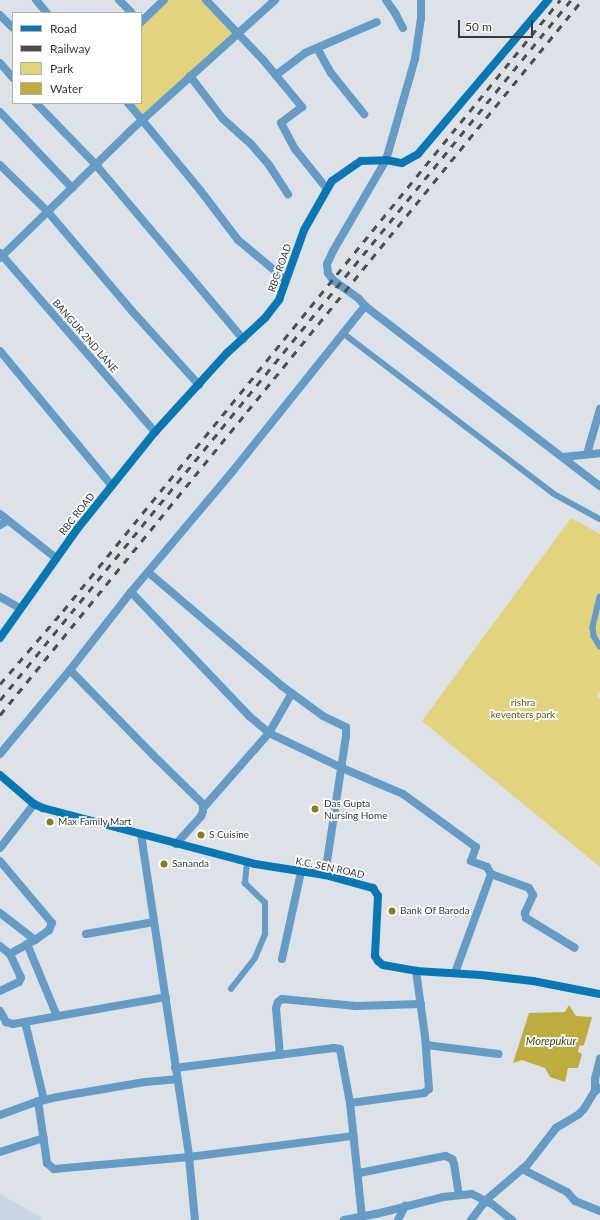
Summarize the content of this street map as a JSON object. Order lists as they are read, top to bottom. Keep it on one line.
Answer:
{"streets":{"street":["RBC ROAD","BANGUR 2ND LANE","K.C. SEN ROAD"]},"crossings":[["RBC ROAD","BANGUR 2ND LANE"]],"water":["Morepukur"],"parks":["rishra keventers park"],"places":["Das Gupta Nursing Home","Max Family Mart","S Cuisine","Sananda","Bank Of Baroda"],"legend":["Road","Railway","Park","Water"],"scale_bar":"50 m"}
